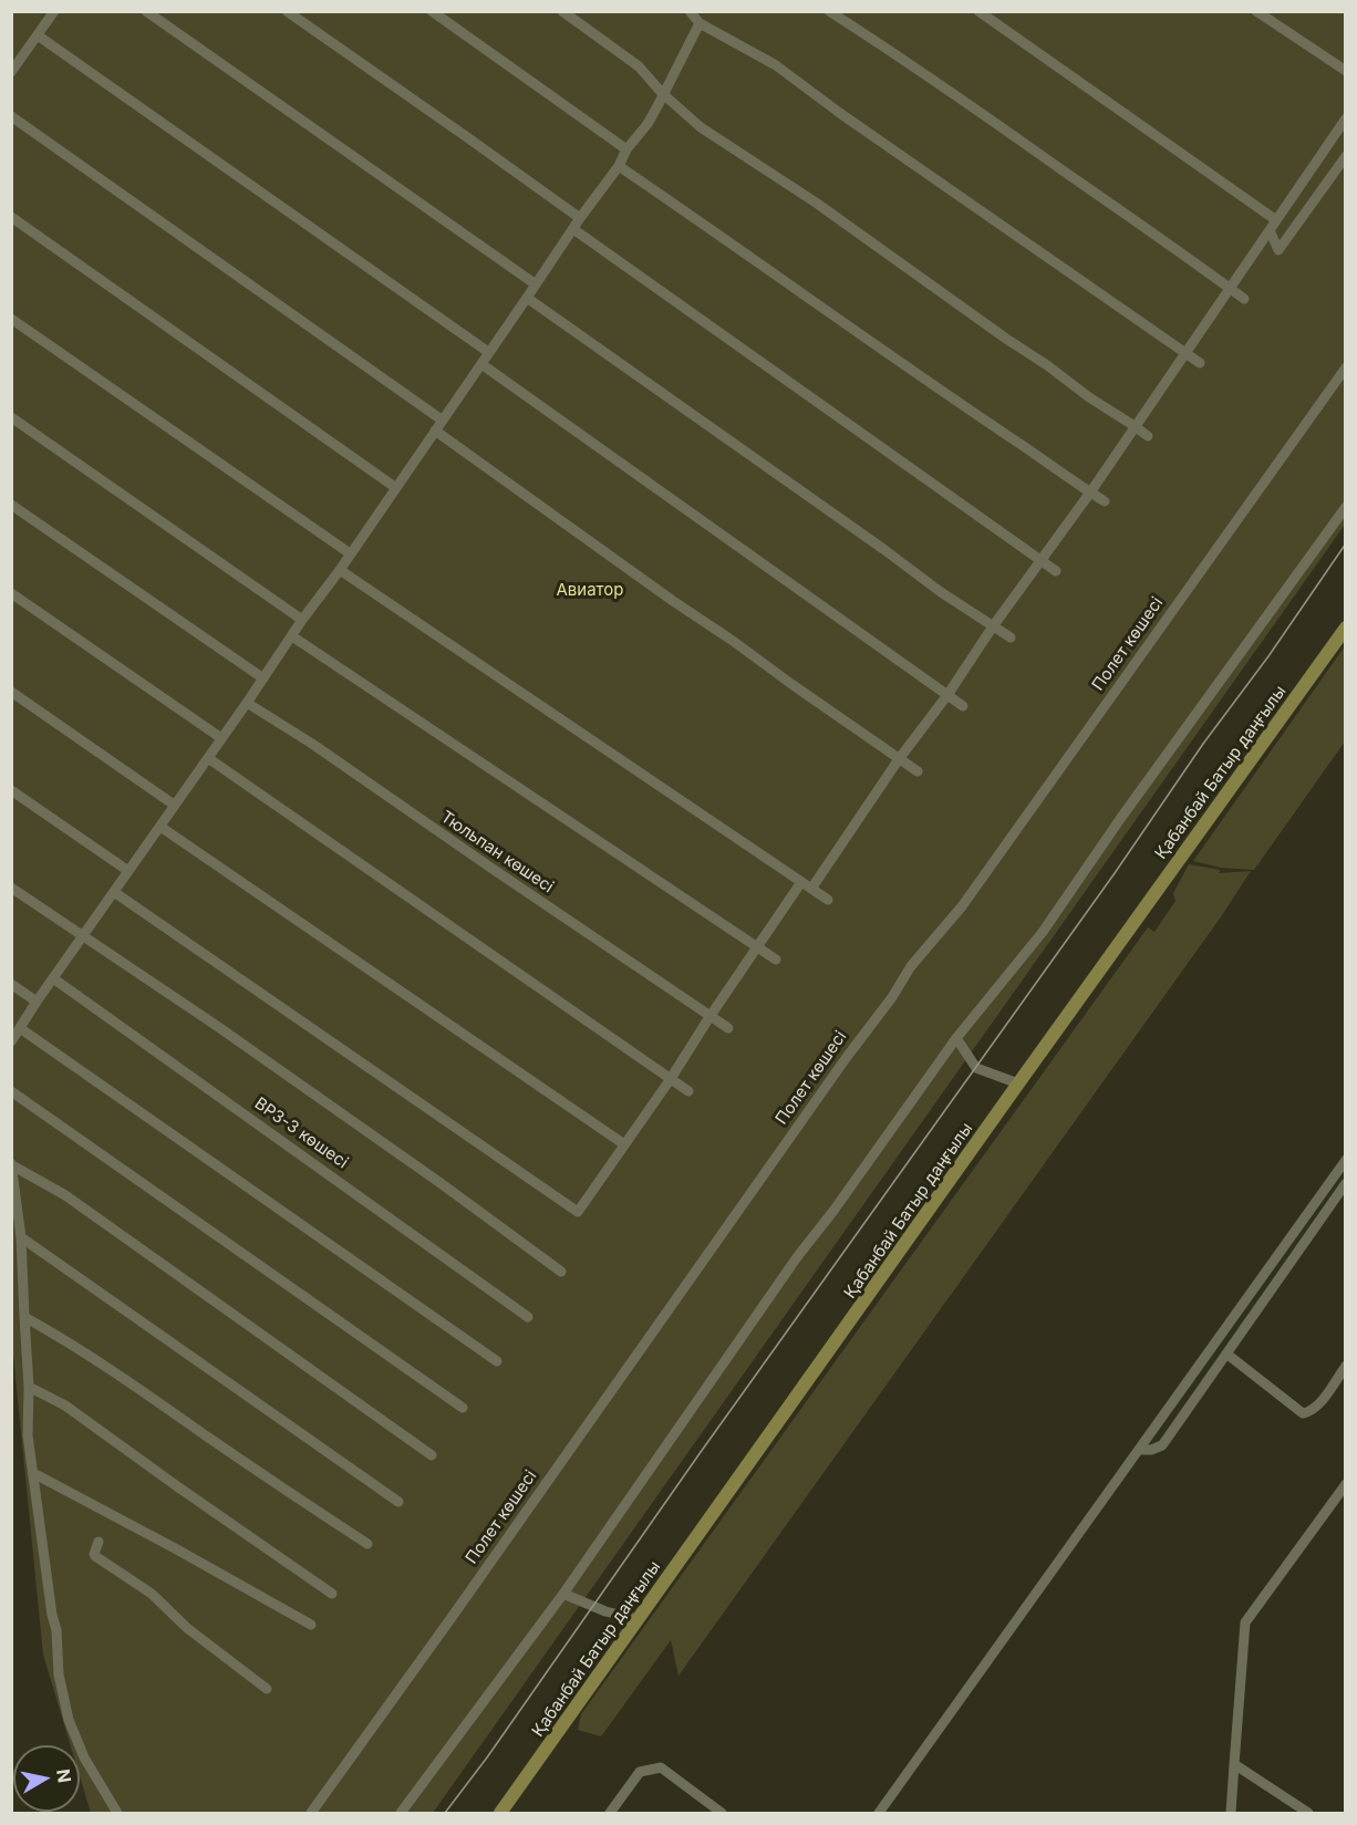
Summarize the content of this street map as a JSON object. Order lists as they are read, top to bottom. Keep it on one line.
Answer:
{"streets":{"main road":["Қабанбай Батыр даңғылы"],"street":["Полет көшесі","Тюльпан көшесі","ВРЗ-3 көшесі"]},"parks":["Авиатор"],"north":"right"}
